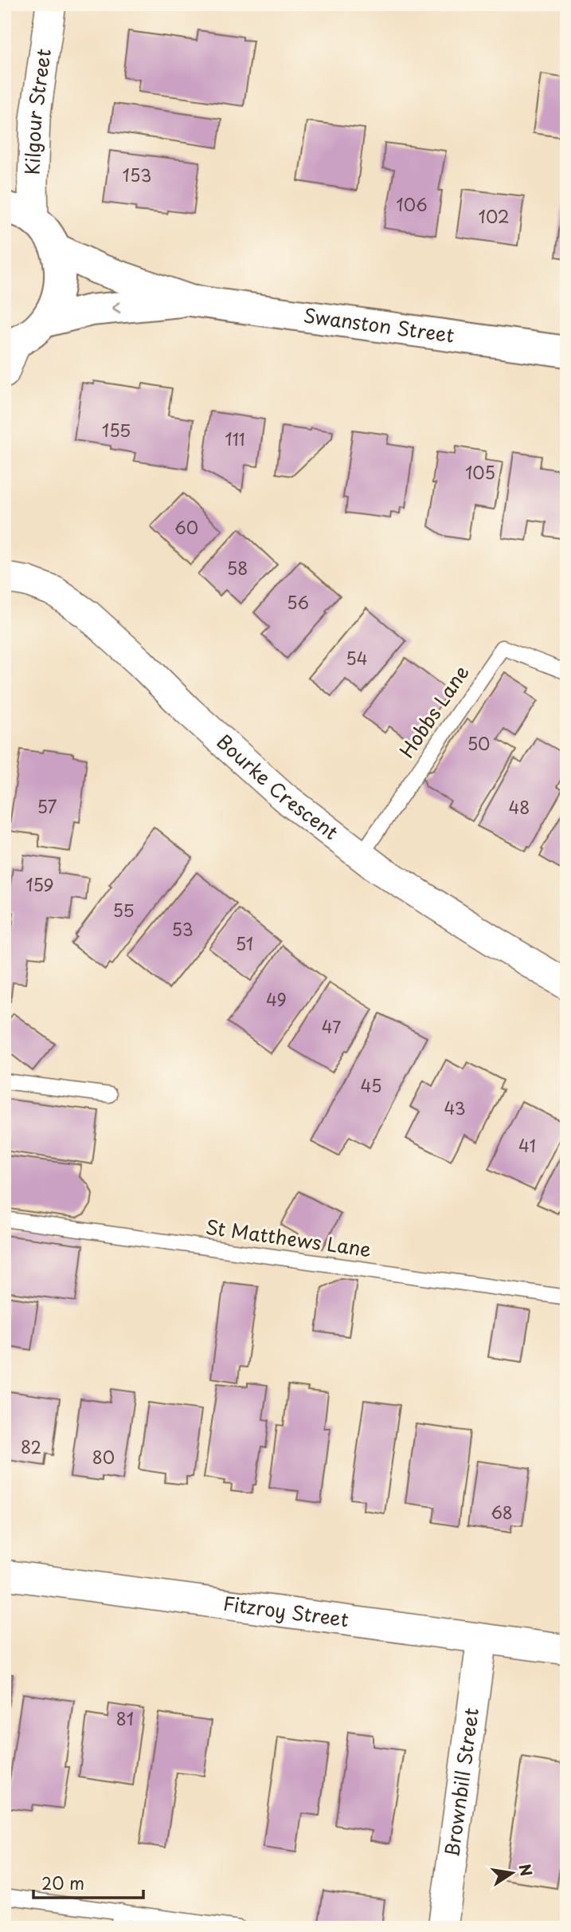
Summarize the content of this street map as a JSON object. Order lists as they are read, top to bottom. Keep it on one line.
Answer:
{"streets":{"street":["Kilgour Street","Swanston Street","Bourke Crescent","Fitzroy Street","Brownbill Street"],"lane":["Hobbs Lane","St Matthews Lane"]},"crossings":[["Hobbs Lane","Bourke Crescent"],["Fitzroy Street","Brownbill Street"]],"house_numbers":["153","106","102","155","111","105","60","58","56","54","50","57","48","159","55","53","51","49","47","45","43","41","82","80","68","81"],"scale_bar":"20 m","north":"right"}
